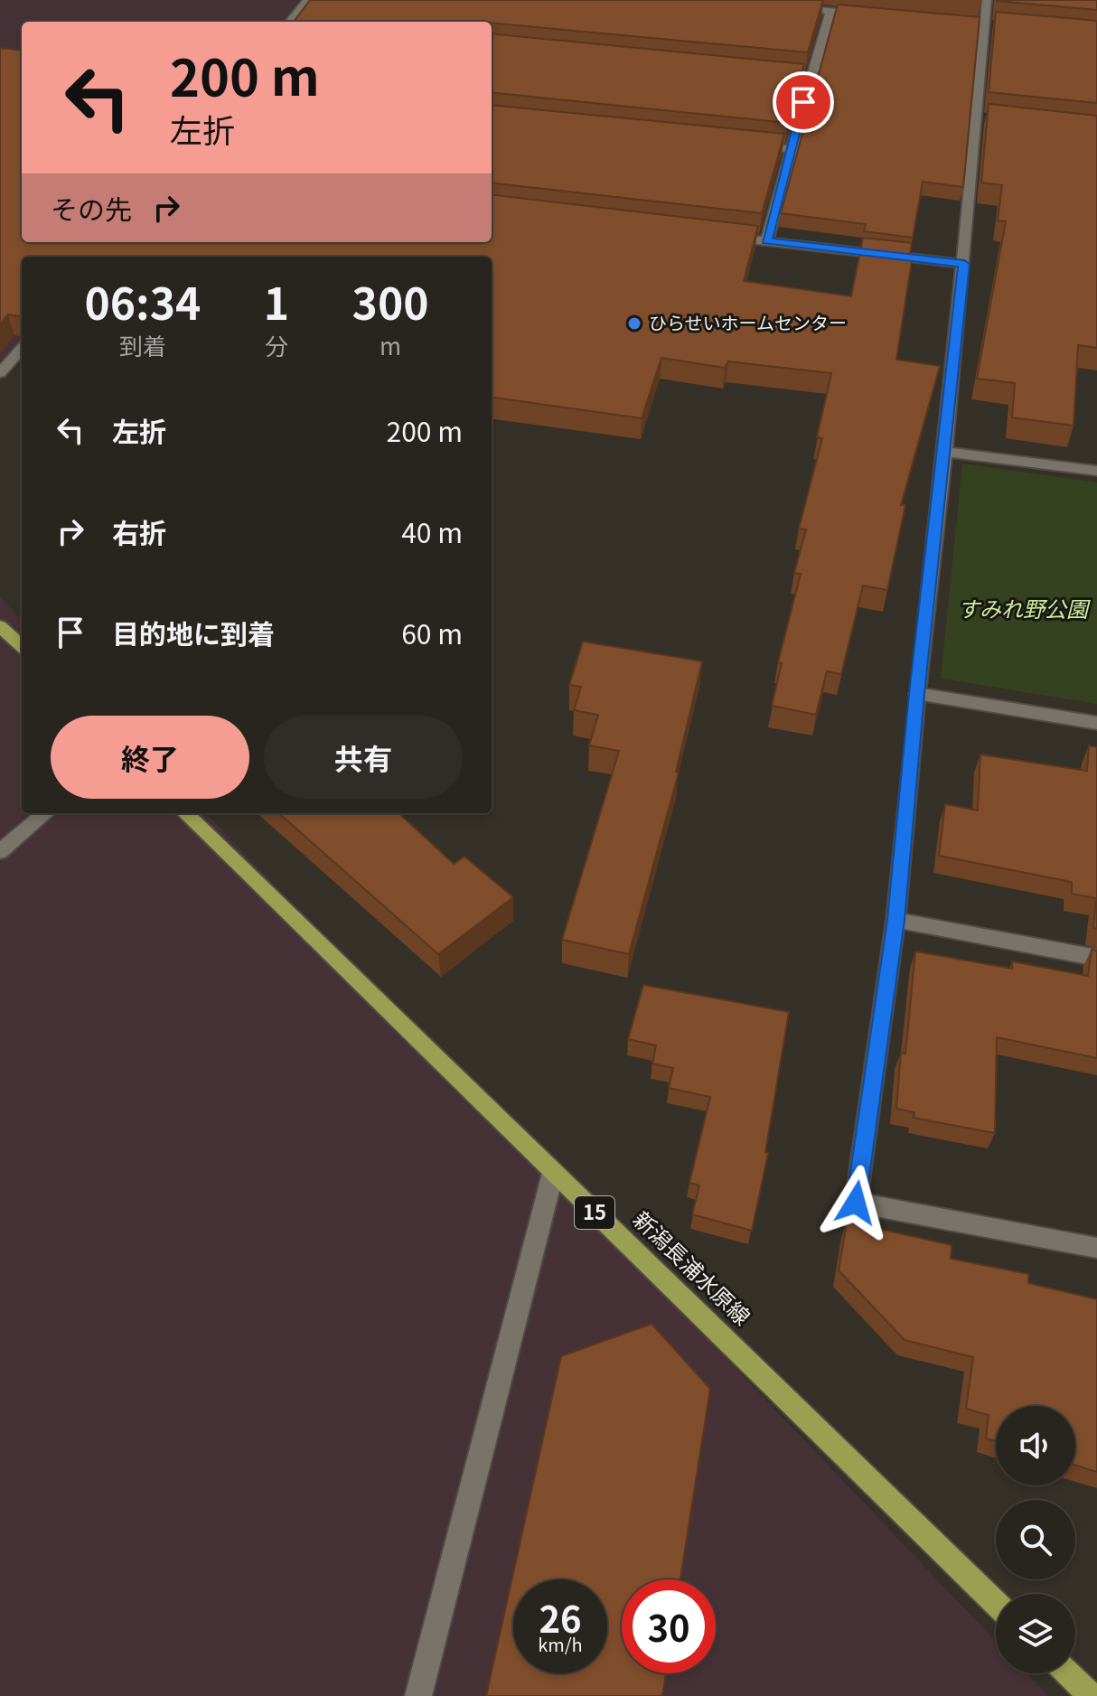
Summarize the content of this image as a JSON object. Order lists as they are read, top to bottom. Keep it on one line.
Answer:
{"streets":{"main road":["15","新潟長浦水原線"]},"parks":["すみれ野公園"],"places":["ひらせいホームセンター"],"page":{"turn":["200 m","左折"],"then":"その先","eta":["06:34","到着","1","分","300","m"],"list":[{"name":"左折","value":"200 m"},{"name":"右折","value":"40 m"},{"name":"目的地に到着","value":"60 m"}],"buttons":["終了","共有"],"speed":"26 km/h","limit":"30"}}
